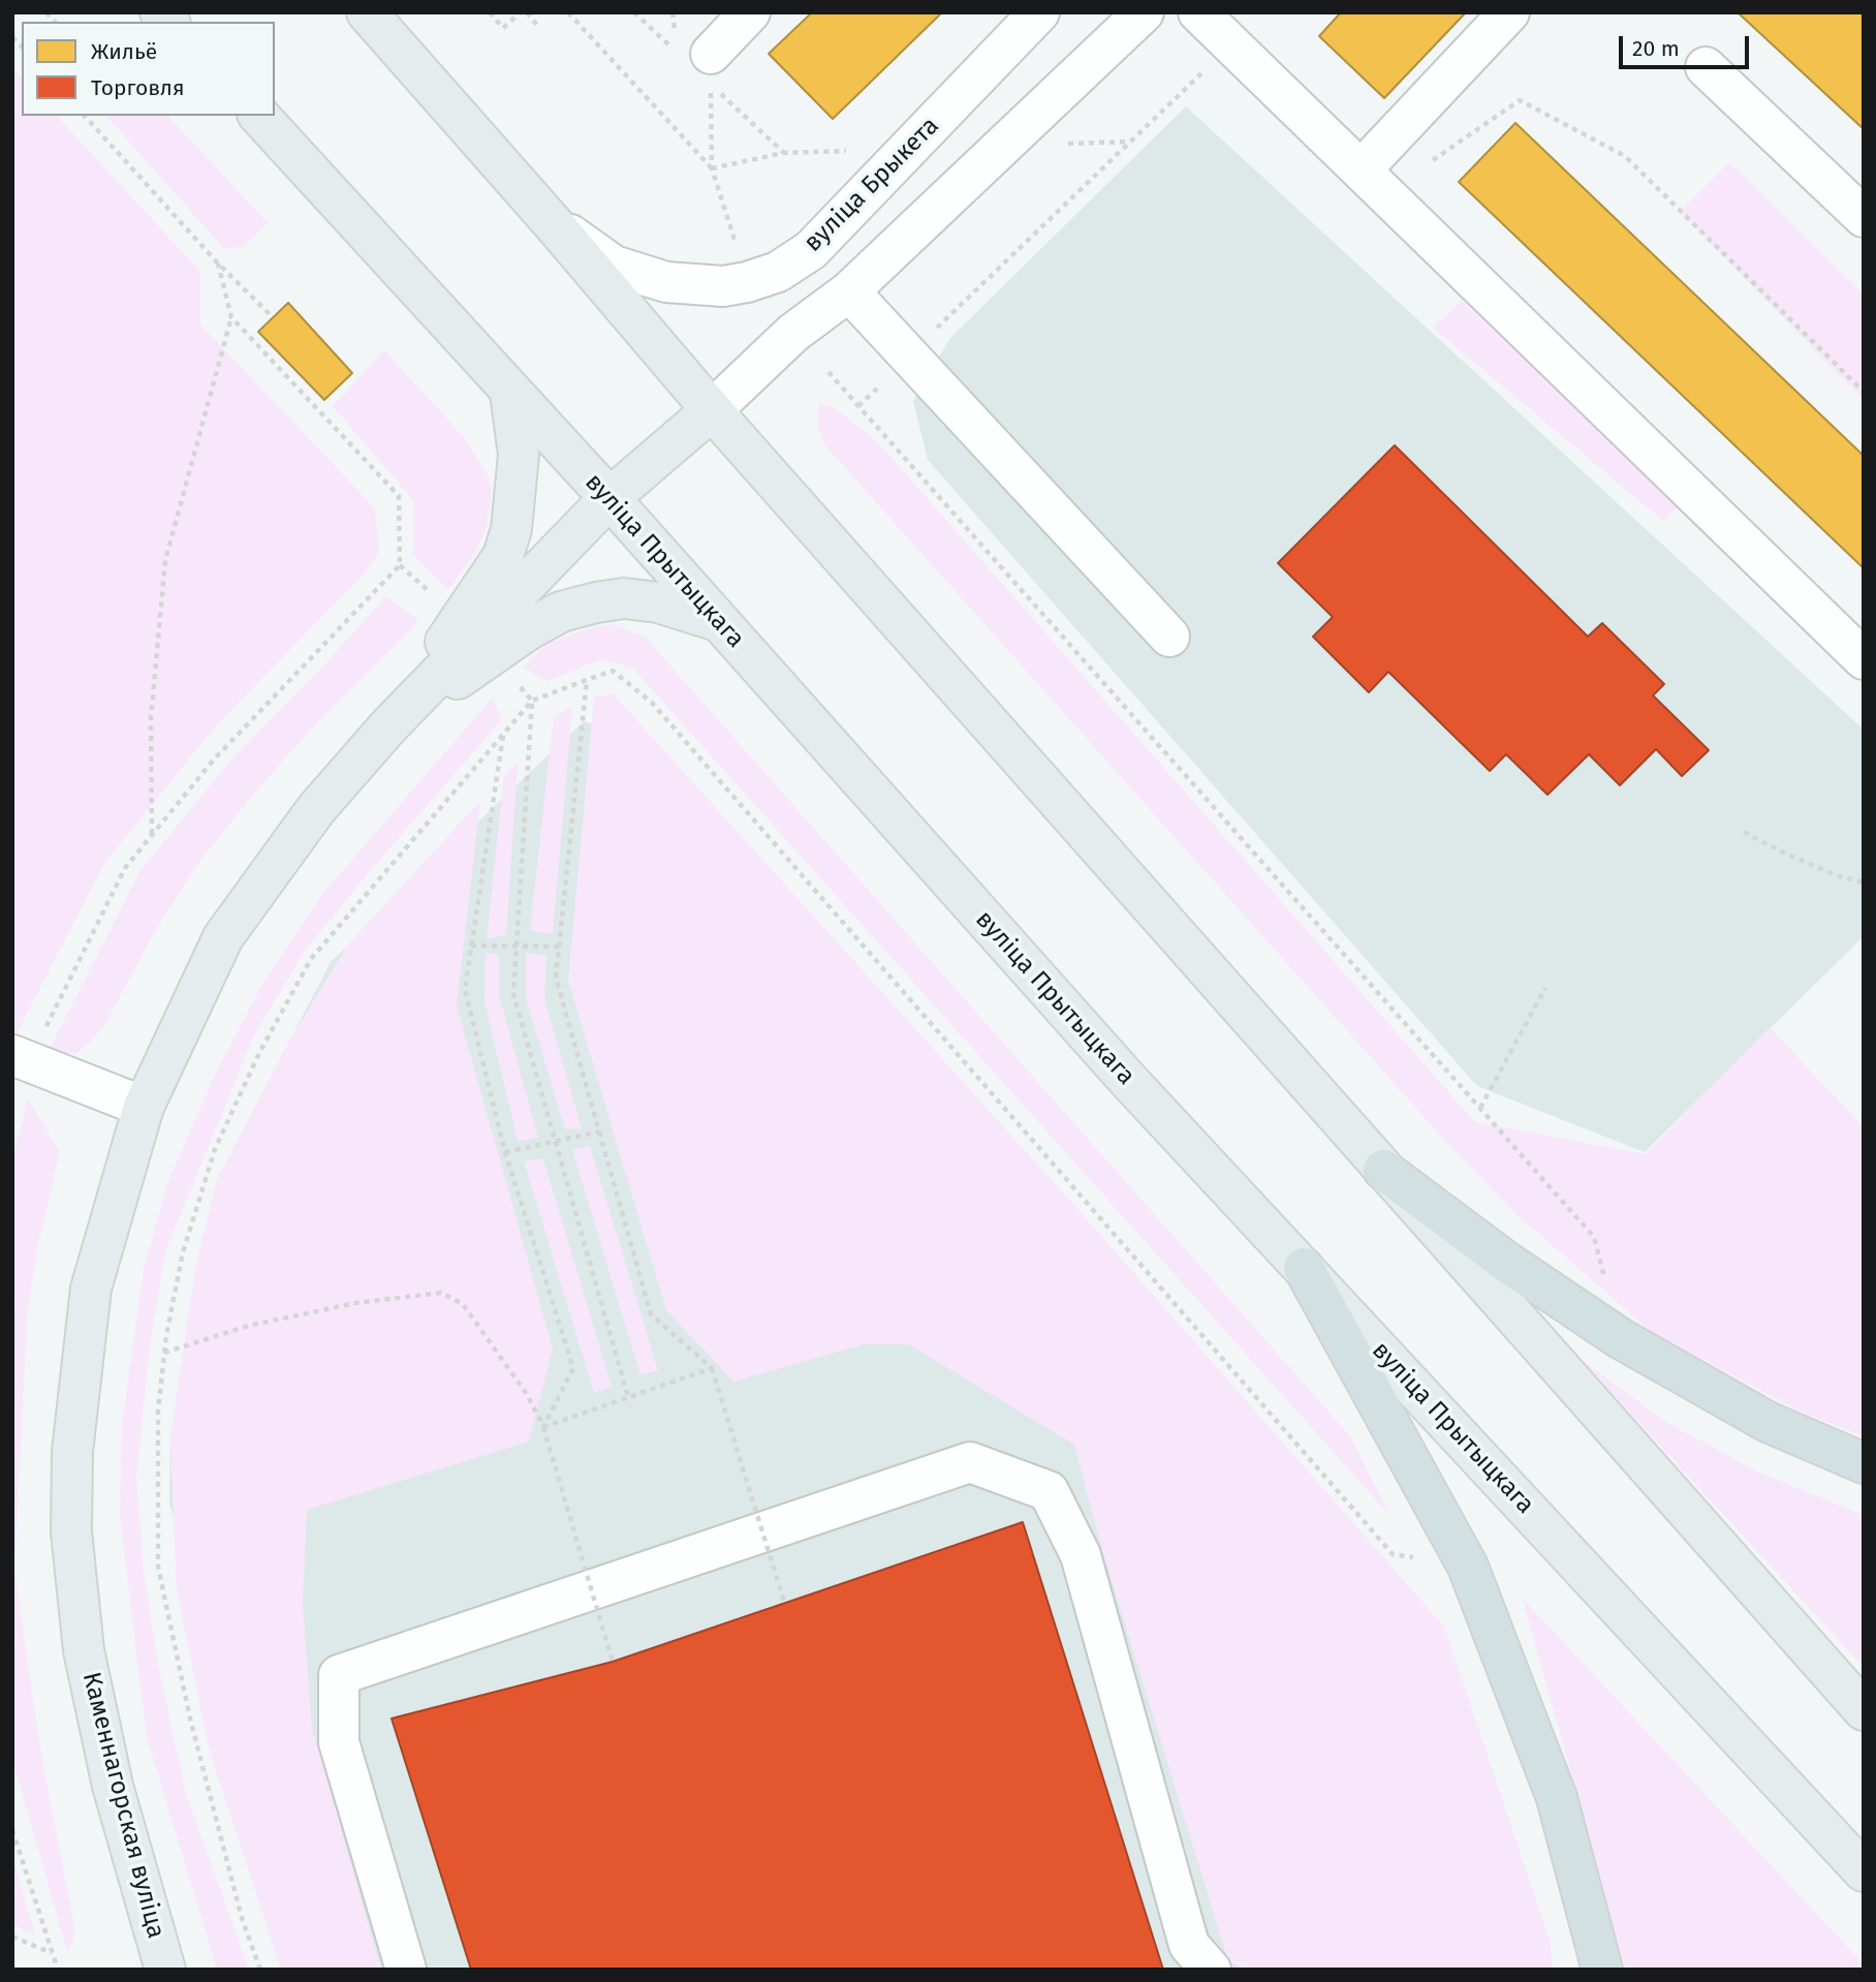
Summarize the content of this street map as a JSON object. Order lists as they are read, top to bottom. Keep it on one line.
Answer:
{"streets":{"main road":["вуліца Прытыцкага","Каменнагорская вуліца"],"street":["вуліца Брыкета"]},"legend":["Жильё","Торговля"],"scale_bar":"20 m"}
